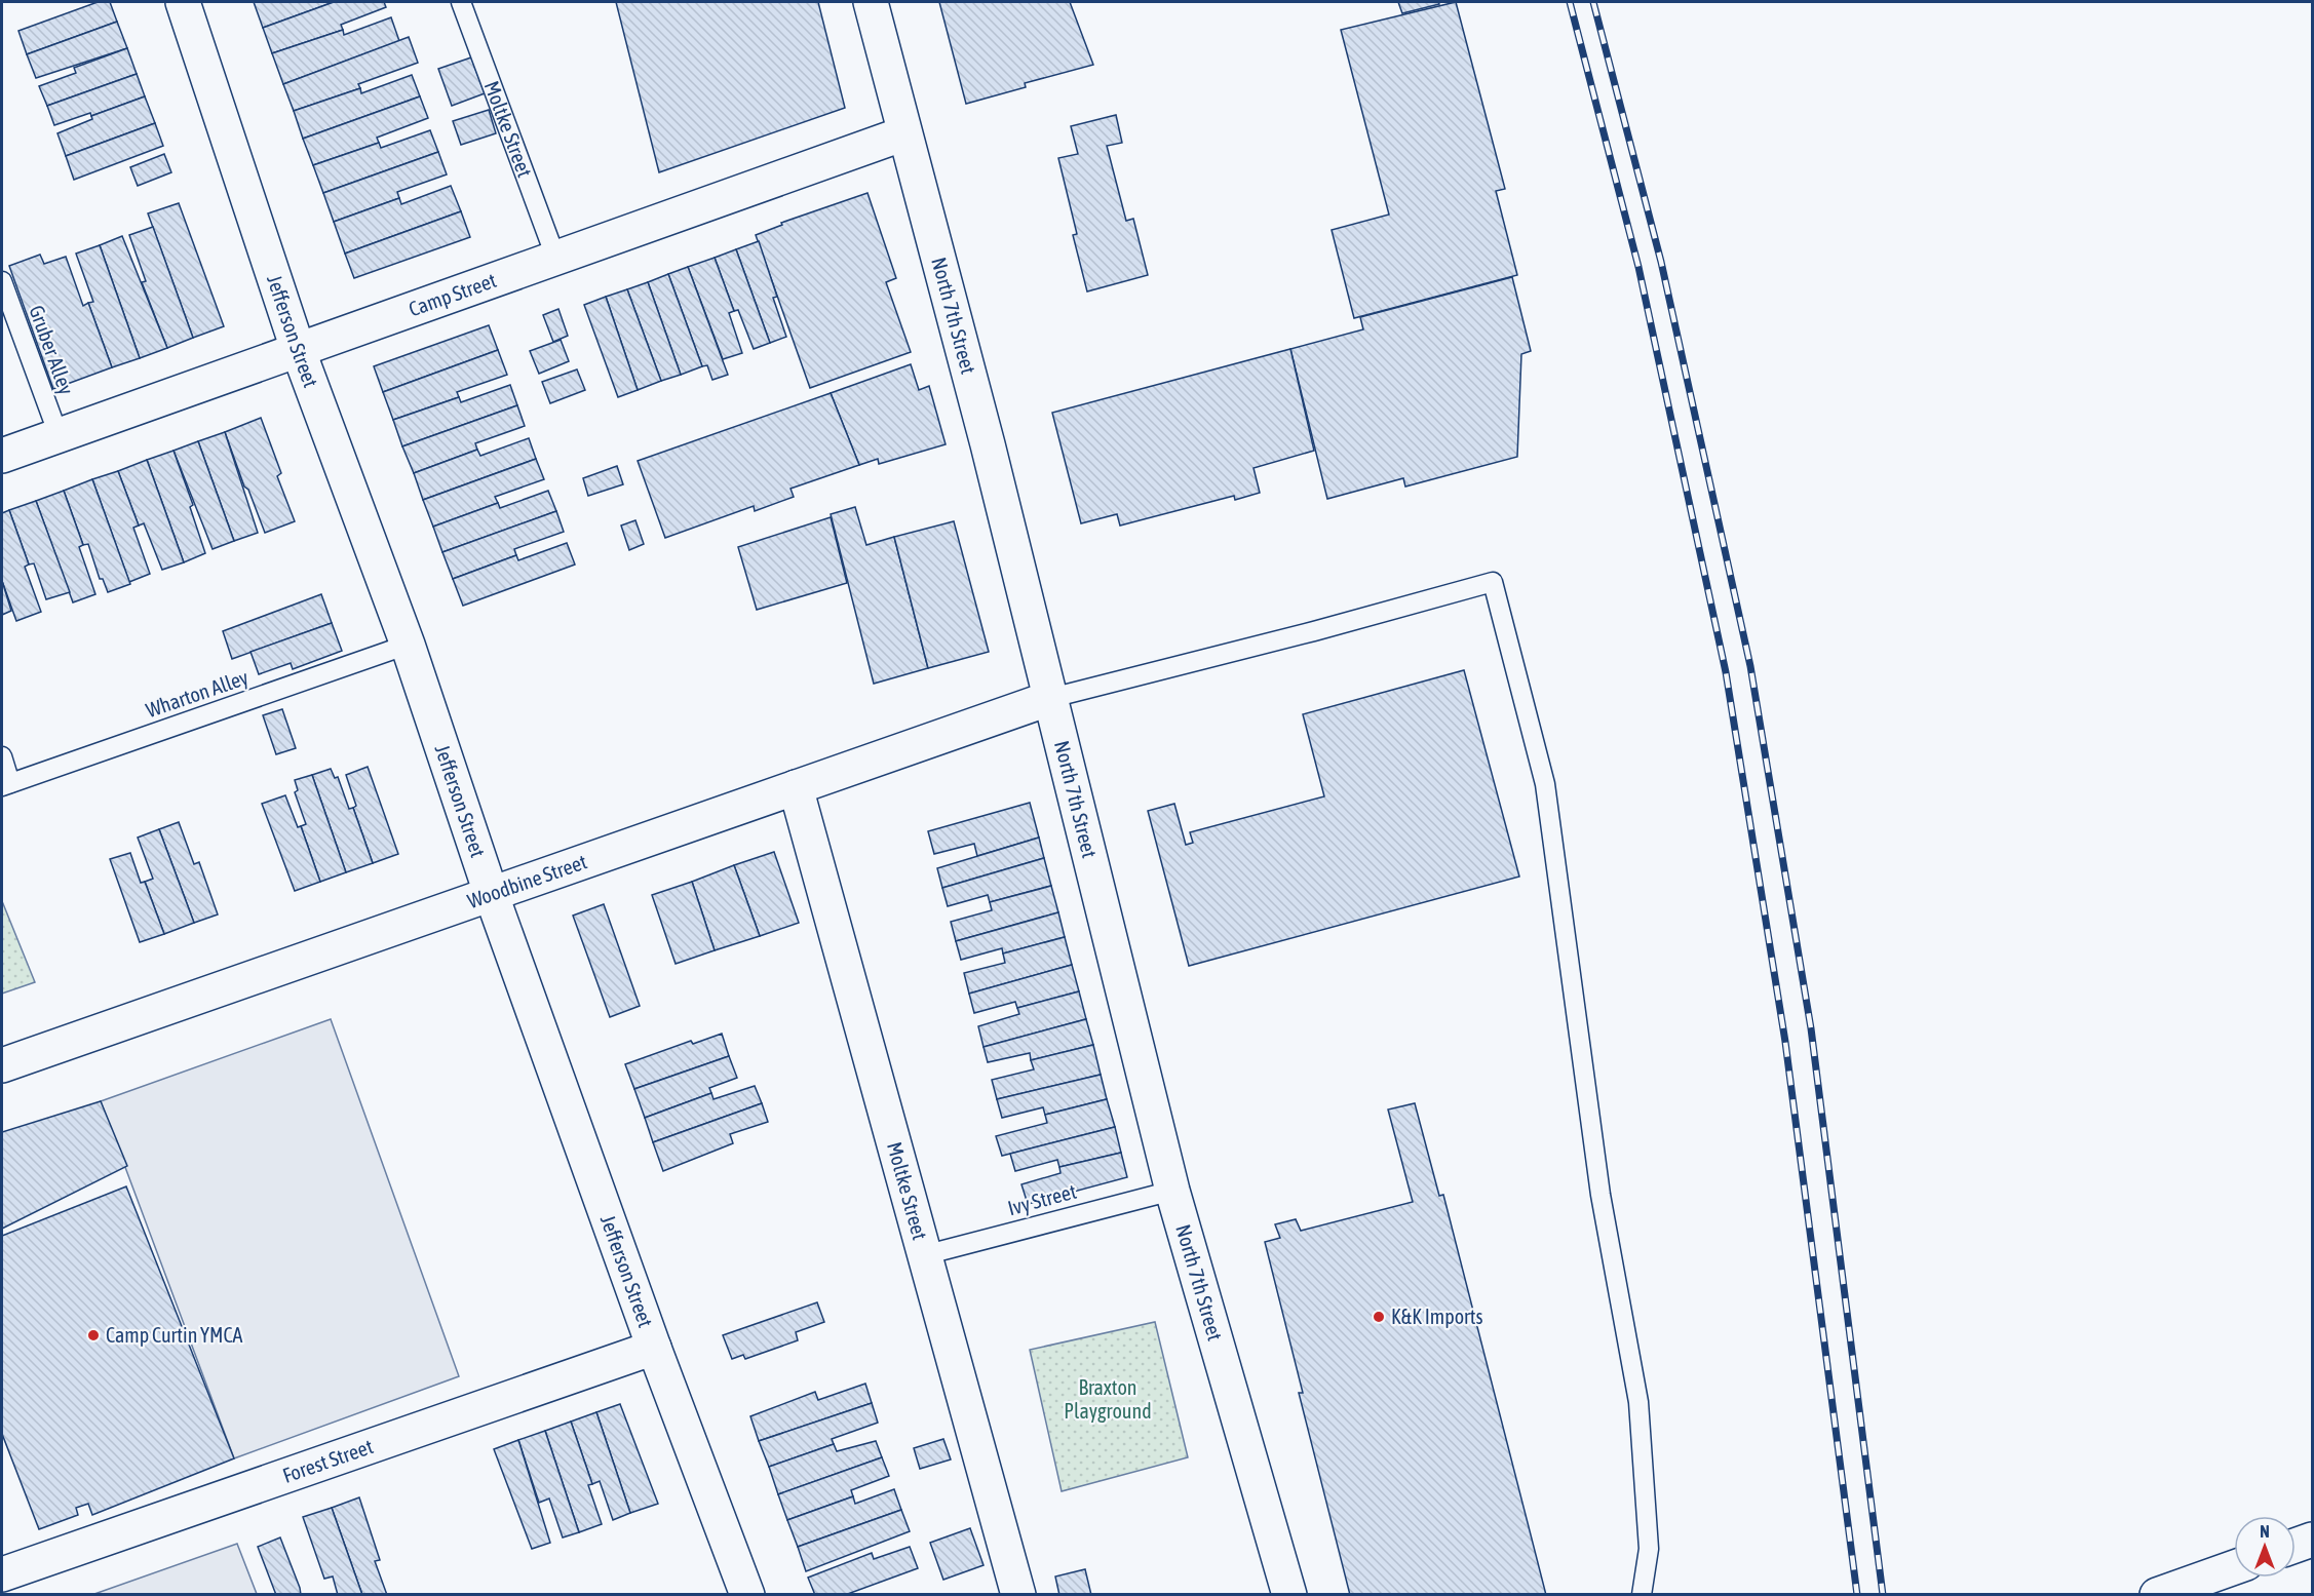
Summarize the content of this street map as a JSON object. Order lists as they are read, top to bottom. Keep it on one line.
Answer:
{"streets":{"street":["Moltke Street","Camp Street","North 7th Street","Jefferson Street","Woodbine Street","Forest Street"],"lane":["Gruber Alley","Wharton Alley","Ivy Street"]},"crossings":[["Moltke Street","Camp Street"],["Moltke Street","Woodbine Street"],["Moltke Street","Ivy Street"],["Camp Street","North 7th Street"],["Camp Street","Jefferson Street"],["Camp Street","Gruber Alley"],["North 7th Street","Woodbine Street"],["North 7th Street","Ivy Street"],["Jefferson Street","Wharton Alley"],["Jefferson Street","Woodbine Street"],["Jefferson Street","Forest Street"]],"parks":["Braxton Playground"],"places":["K&K Imports","Camp Curtin YMCA"],"north":"top"}
